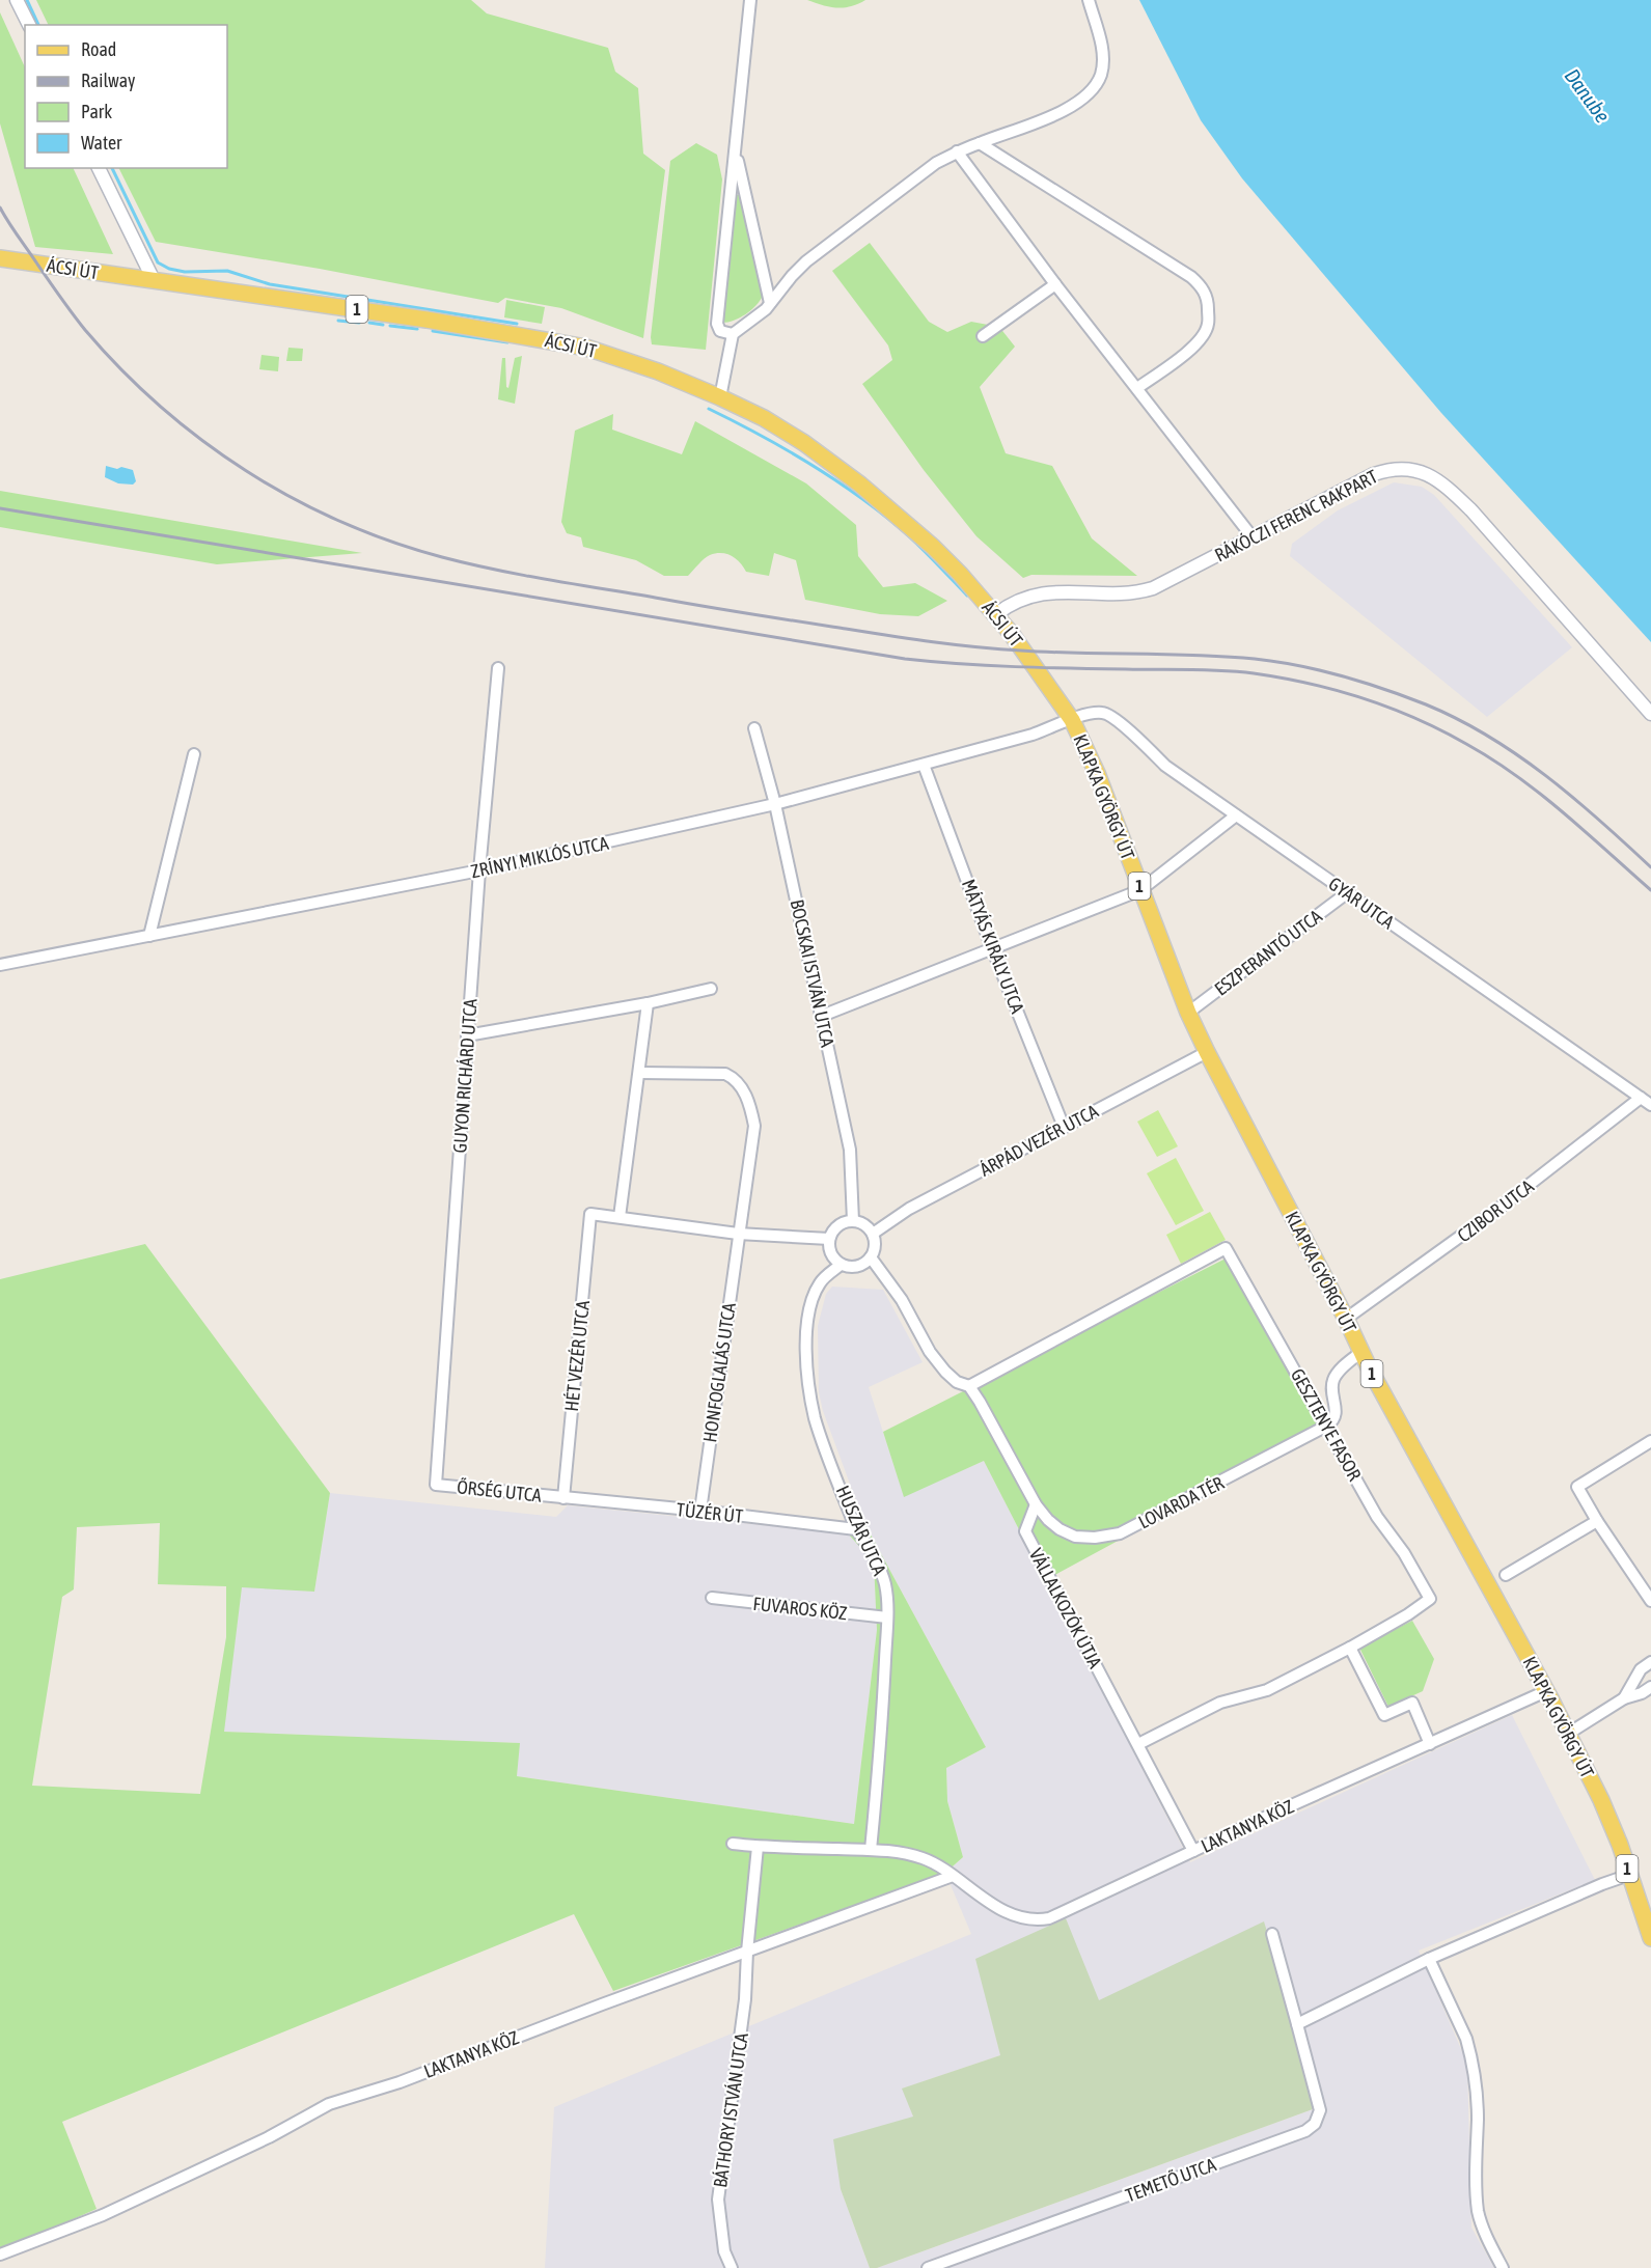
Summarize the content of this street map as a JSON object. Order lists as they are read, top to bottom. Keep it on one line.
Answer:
{"streets":{"main road":["ÁCSI ÚT","1","KLAPKA GYÖRGY ÚT"],"street":["RÁKÓCZI FERENC RAKPART","ZRÍNYI MIKLÓS UTCA","GYÁR UTCA","MÁTYÁS KIRÁLY UTCA","ESZPERANTÓ UTCA","BOCSKAI ISTVÁN UTCA","GUYON RICHÁRD UTCA","ÁRPÁD VEZÉR UTCA","CZIBOR UTCA","HÉT VEZÉR UTCA","HONFOGLALÁS UTCA","GESZTENYE FASOR","ŐRSÉG UTCA","LOVARDA TÉR","TÜZÉR ÚT","HUSZÁR UTCA","FUVAROS KÖZ","VÁLLALKOZÓK ÚTJA","LAKTANYA KÖZ","BÁTHORY ISTVÁN UTCA","TEMETŐ UTCA"]},"crossings":[["ÁCSI ÚT","RÁKÓCZI FERENC RAKPART"],["ÁCSI ÚT","KLAPKA GYÖRGY ÚT"],["KLAPKA GYÖRGY ÚT","ZRÍNYI MIKLÓS UTCA"],["KLAPKA GYÖRGY ÚT","GYÁR UTCA"],["KLAPKA GYÖRGY ÚT","ESZPERANTÓ UTCA"],["KLAPKA GYÖRGY ÚT","ÁRPÁD VEZÉR UTCA"],["KLAPKA GYÖRGY ÚT","CZIBOR UTCA"],["KLAPKA GYÖRGY ÚT","LAKTANYA KÖZ"],["ZRÍNYI MIKLÓS UTCA","GYÁR UTCA"],["ZRÍNYI MIKLÓS UTCA","MÁTYÁS KIRÁLY UTCA"],["ZRÍNYI MIKLÓS UTCA","BOCSKAI ISTVÁN UTCA"],["ZRÍNYI MIKLÓS UTCA","GUYON RICHÁRD UTCA"],["GYÁR UTCA","ESZPERANTÓ UTCA"],["GYÁR UTCA","CZIBOR UTCA"],["MÁTYÁS KIRÁLY UTCA","ÁRPÁD VEZÉR UTCA"],["BOCSKAI ISTVÁN UTCA","ÁRPÁD VEZÉR UTCA"],["BOCSKAI ISTVÁN UTCA","HUSZÁR UTCA"],["GUYON RICHÁRD UTCA","ŐRSÉG UTCA"],["ÁRPÁD VEZÉR UTCA","HUSZÁR UTCA"],["HÉT VEZÉR UTCA","ŐRSÉG UTCA"],["HÉT VEZÉR UTCA","TÜZÉR ÚT"],["HONFOGLALÁS UTCA","TÜZÉR ÚT"],["GESZTENYE FASOR","LOVARDA TÉR"],["ŐRSÉG UTCA","TÜZÉR ÚT"],["LOVARDA TÉR","VÁLLALKOZÓK ÚTJA"],["TÜZÉR ÚT","HUSZÁR UTCA"],["HUSZÁR UTCA","FUVAROS KÖZ"],["HUSZÁR UTCA","LAKTANYA KÖZ"],["VÁLLALKOZÓK ÚTJA","LAKTANYA KÖZ"],["LAKTANYA KÖZ","BÁTHORY ISTVÁN UTCA"]],"water":["Danube"],"legend":["Road","Railway","Park","Water"]}
